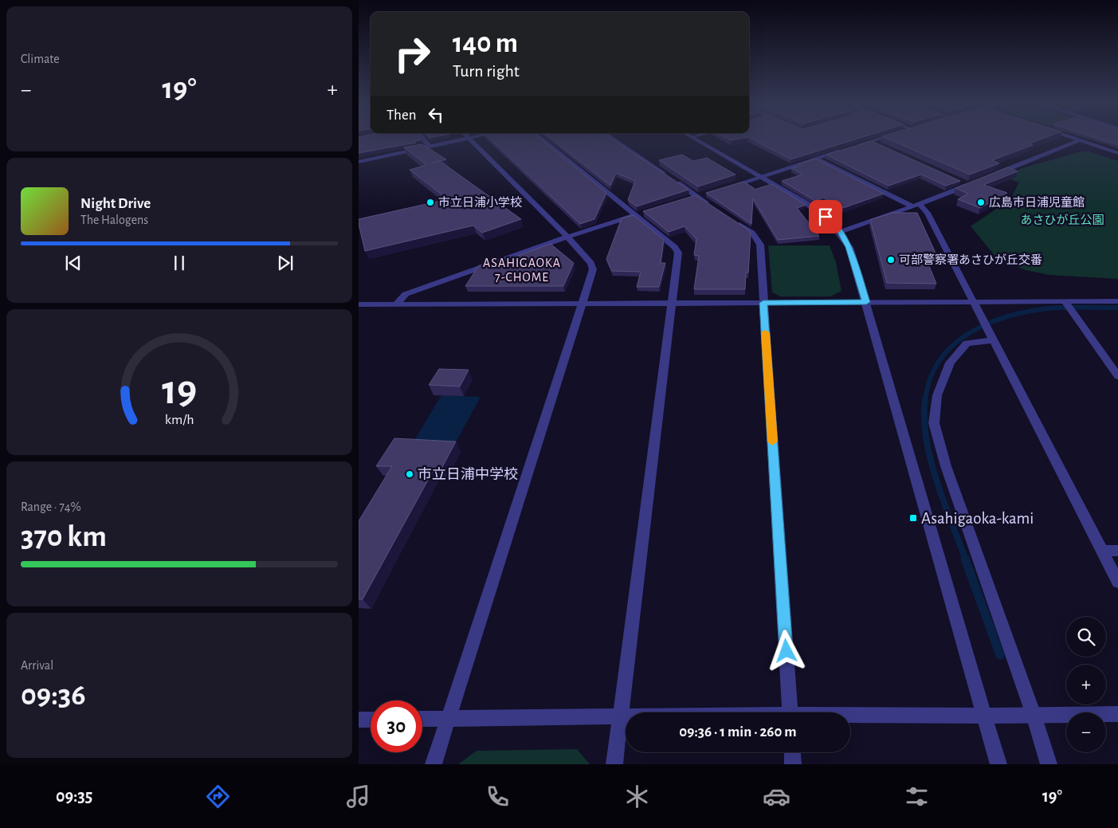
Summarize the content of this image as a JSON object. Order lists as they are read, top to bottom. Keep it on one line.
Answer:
{"districts":["ASAHIGAOKA 7-CHOME"],"parks":["あさひが丘公園"],"places":{"other":["市立日浦小学校","広島市日浦児童館","可部警察署あさひが丘交番","市立日浦中学校"],"transit":["Asahigaoka-kami"]},"page":{"tile":["Climate",["Range · 74%","370 km"],["Arrival","09:36"]],"turn":["140 m","Turn right"],"heat":["−","19°","+"],"then":"Then","song":["Night Drive","The Halogens"],"map_buttons":["+","−"],"limit":"30","trip":"09:36 · 1 min · 260 m","tabs":["09:35","19°"],"gauge":["19","km/h"]}}
